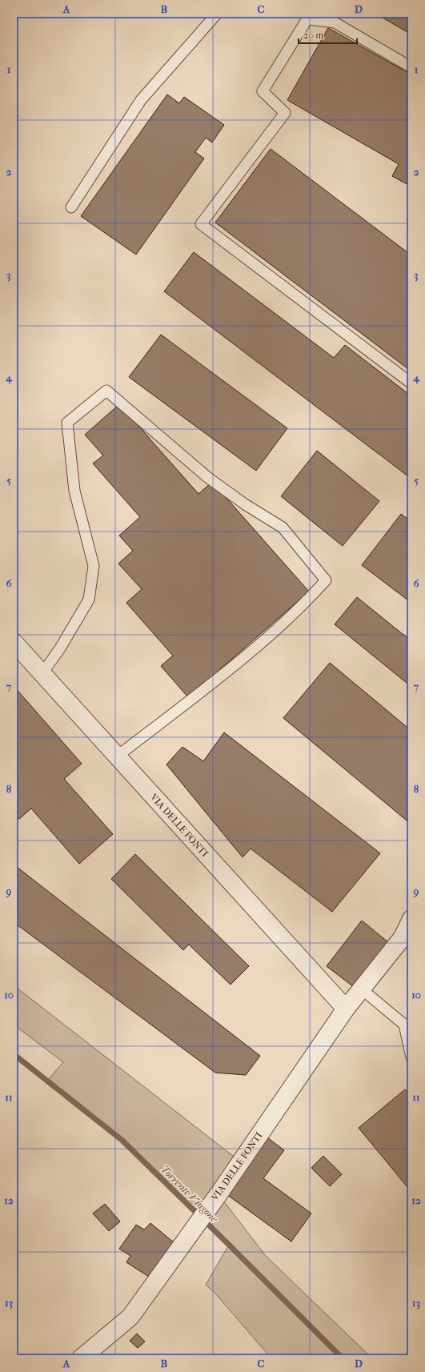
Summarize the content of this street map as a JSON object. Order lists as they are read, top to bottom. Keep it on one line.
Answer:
{"streets":{"street":["VIA DELLE FONTI"]},"water":["Torrente Vingone"],"scale_bar":"20 m","grid":{"columns":["A","B","C","D"],"rows":["1","2","3","4","5","6","7","8","9","10","11","12","13"]}}
